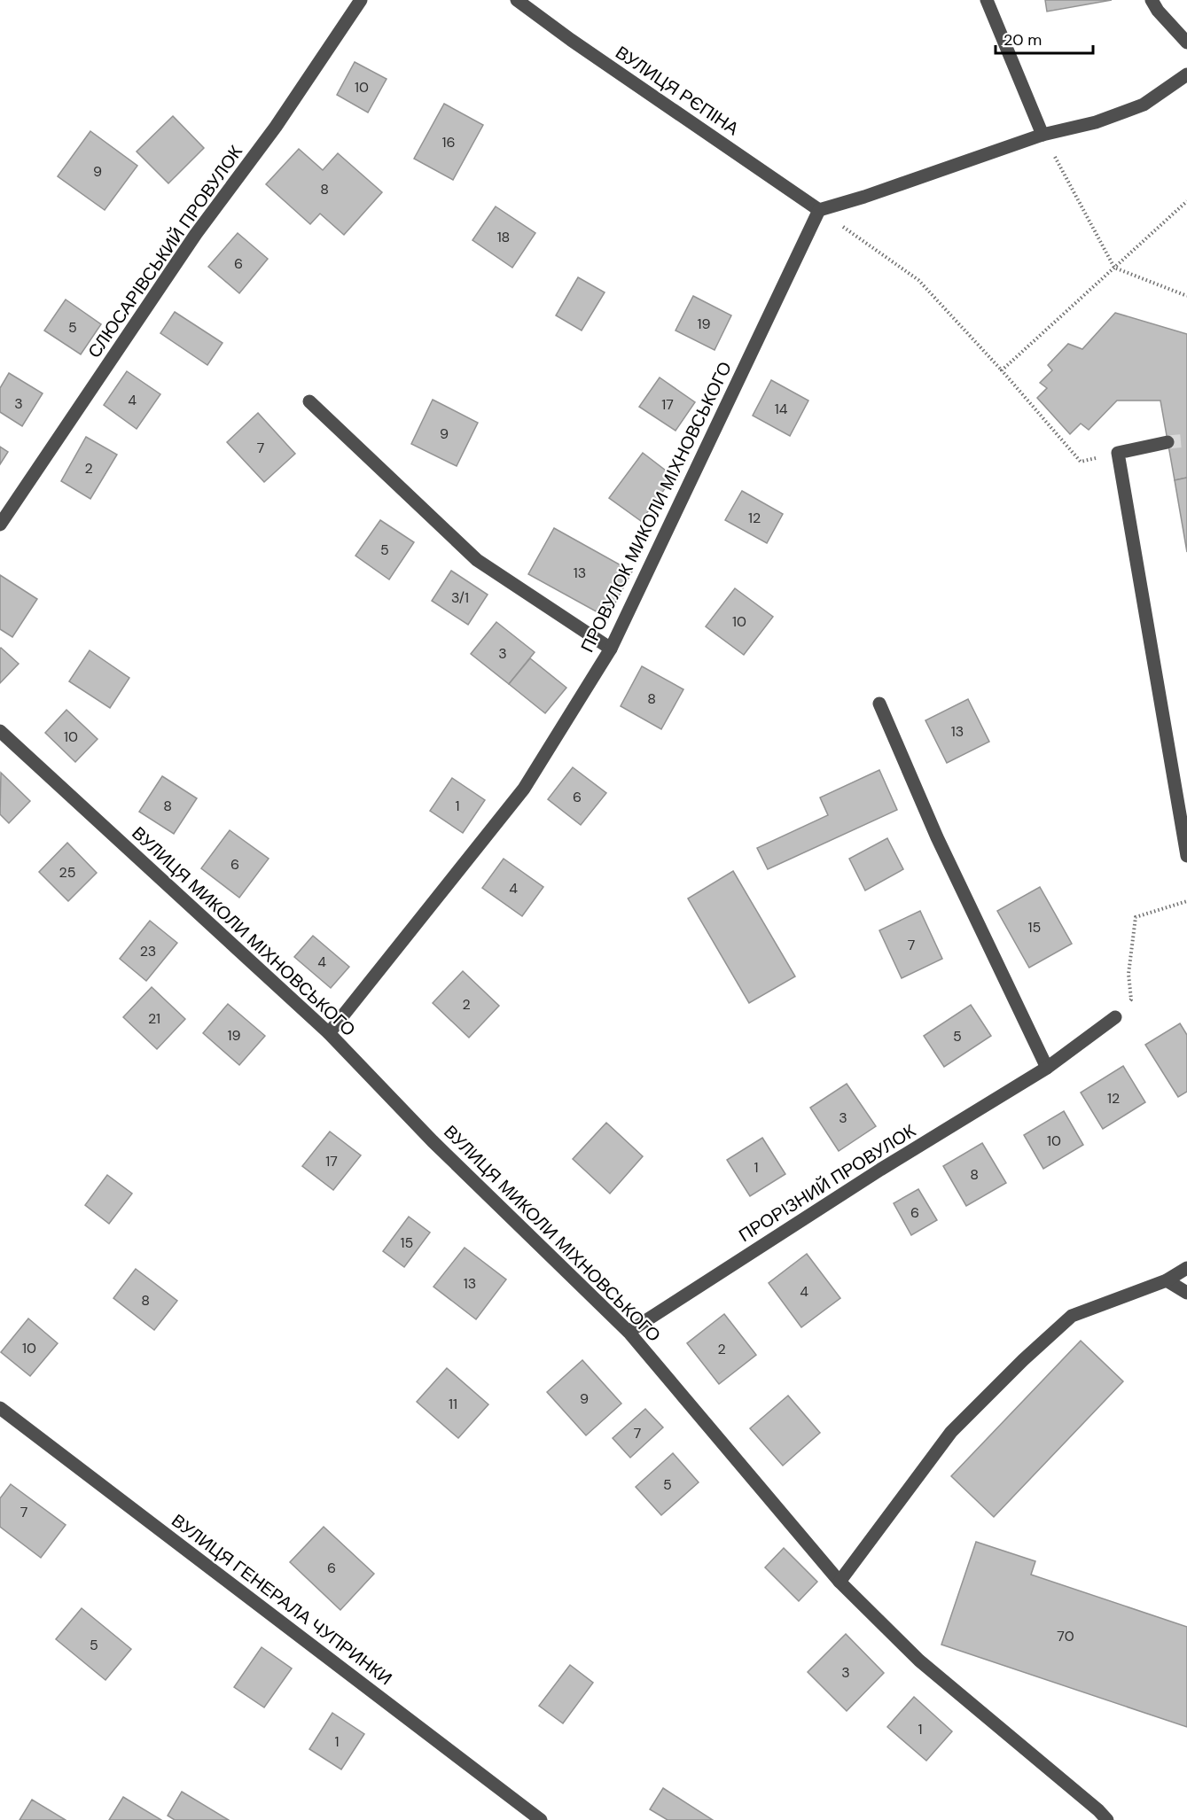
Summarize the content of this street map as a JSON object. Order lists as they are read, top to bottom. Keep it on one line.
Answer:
{"streets":{"street":["ВУЛИЦЯ РЄПІНА","СЛЮСАРІВСЬКИЙ ПРОВУЛОК","ПРОВУЛОК МИКОЛИ МІХНОВСЬКОГО","ВУЛИЦЯ МИКОЛИ МІХНОВСЬКОГО","ПРОРІЗНИЙ ПРОВУЛОК","ВУЛИЦЯ ГЕНЕРАЛА ЧУПРИНКИ"]},"crossings":[["ВУЛИЦЯ РЄПІНА","ПРОВУЛОК МИКОЛИ МІХНОВСЬКОГО"],["ПРОВУЛОК МИКОЛИ МІХНОВСЬКОГО","ВУЛИЦЯ МИКОЛИ МІХНОВСЬКОГО"],["ВУЛИЦЯ МИКОЛИ МІХНОВСЬКОГО","ПРОРІЗНИЙ ПРОВУЛОК"]],"house_numbers":["10","16","9","8","18","6","19","5","4","3","17","14","9","7","2","12","5","13","3/1","10","3","8","13","10","6","8","1","6","25","4","15","7","23","4","2","21","19","5","12","3","10","17","1","8","6","15","13","4","8","10","2","9","11","7","5","7","6","70","5","3","1","1"],"scale_bar":"20 m"}
